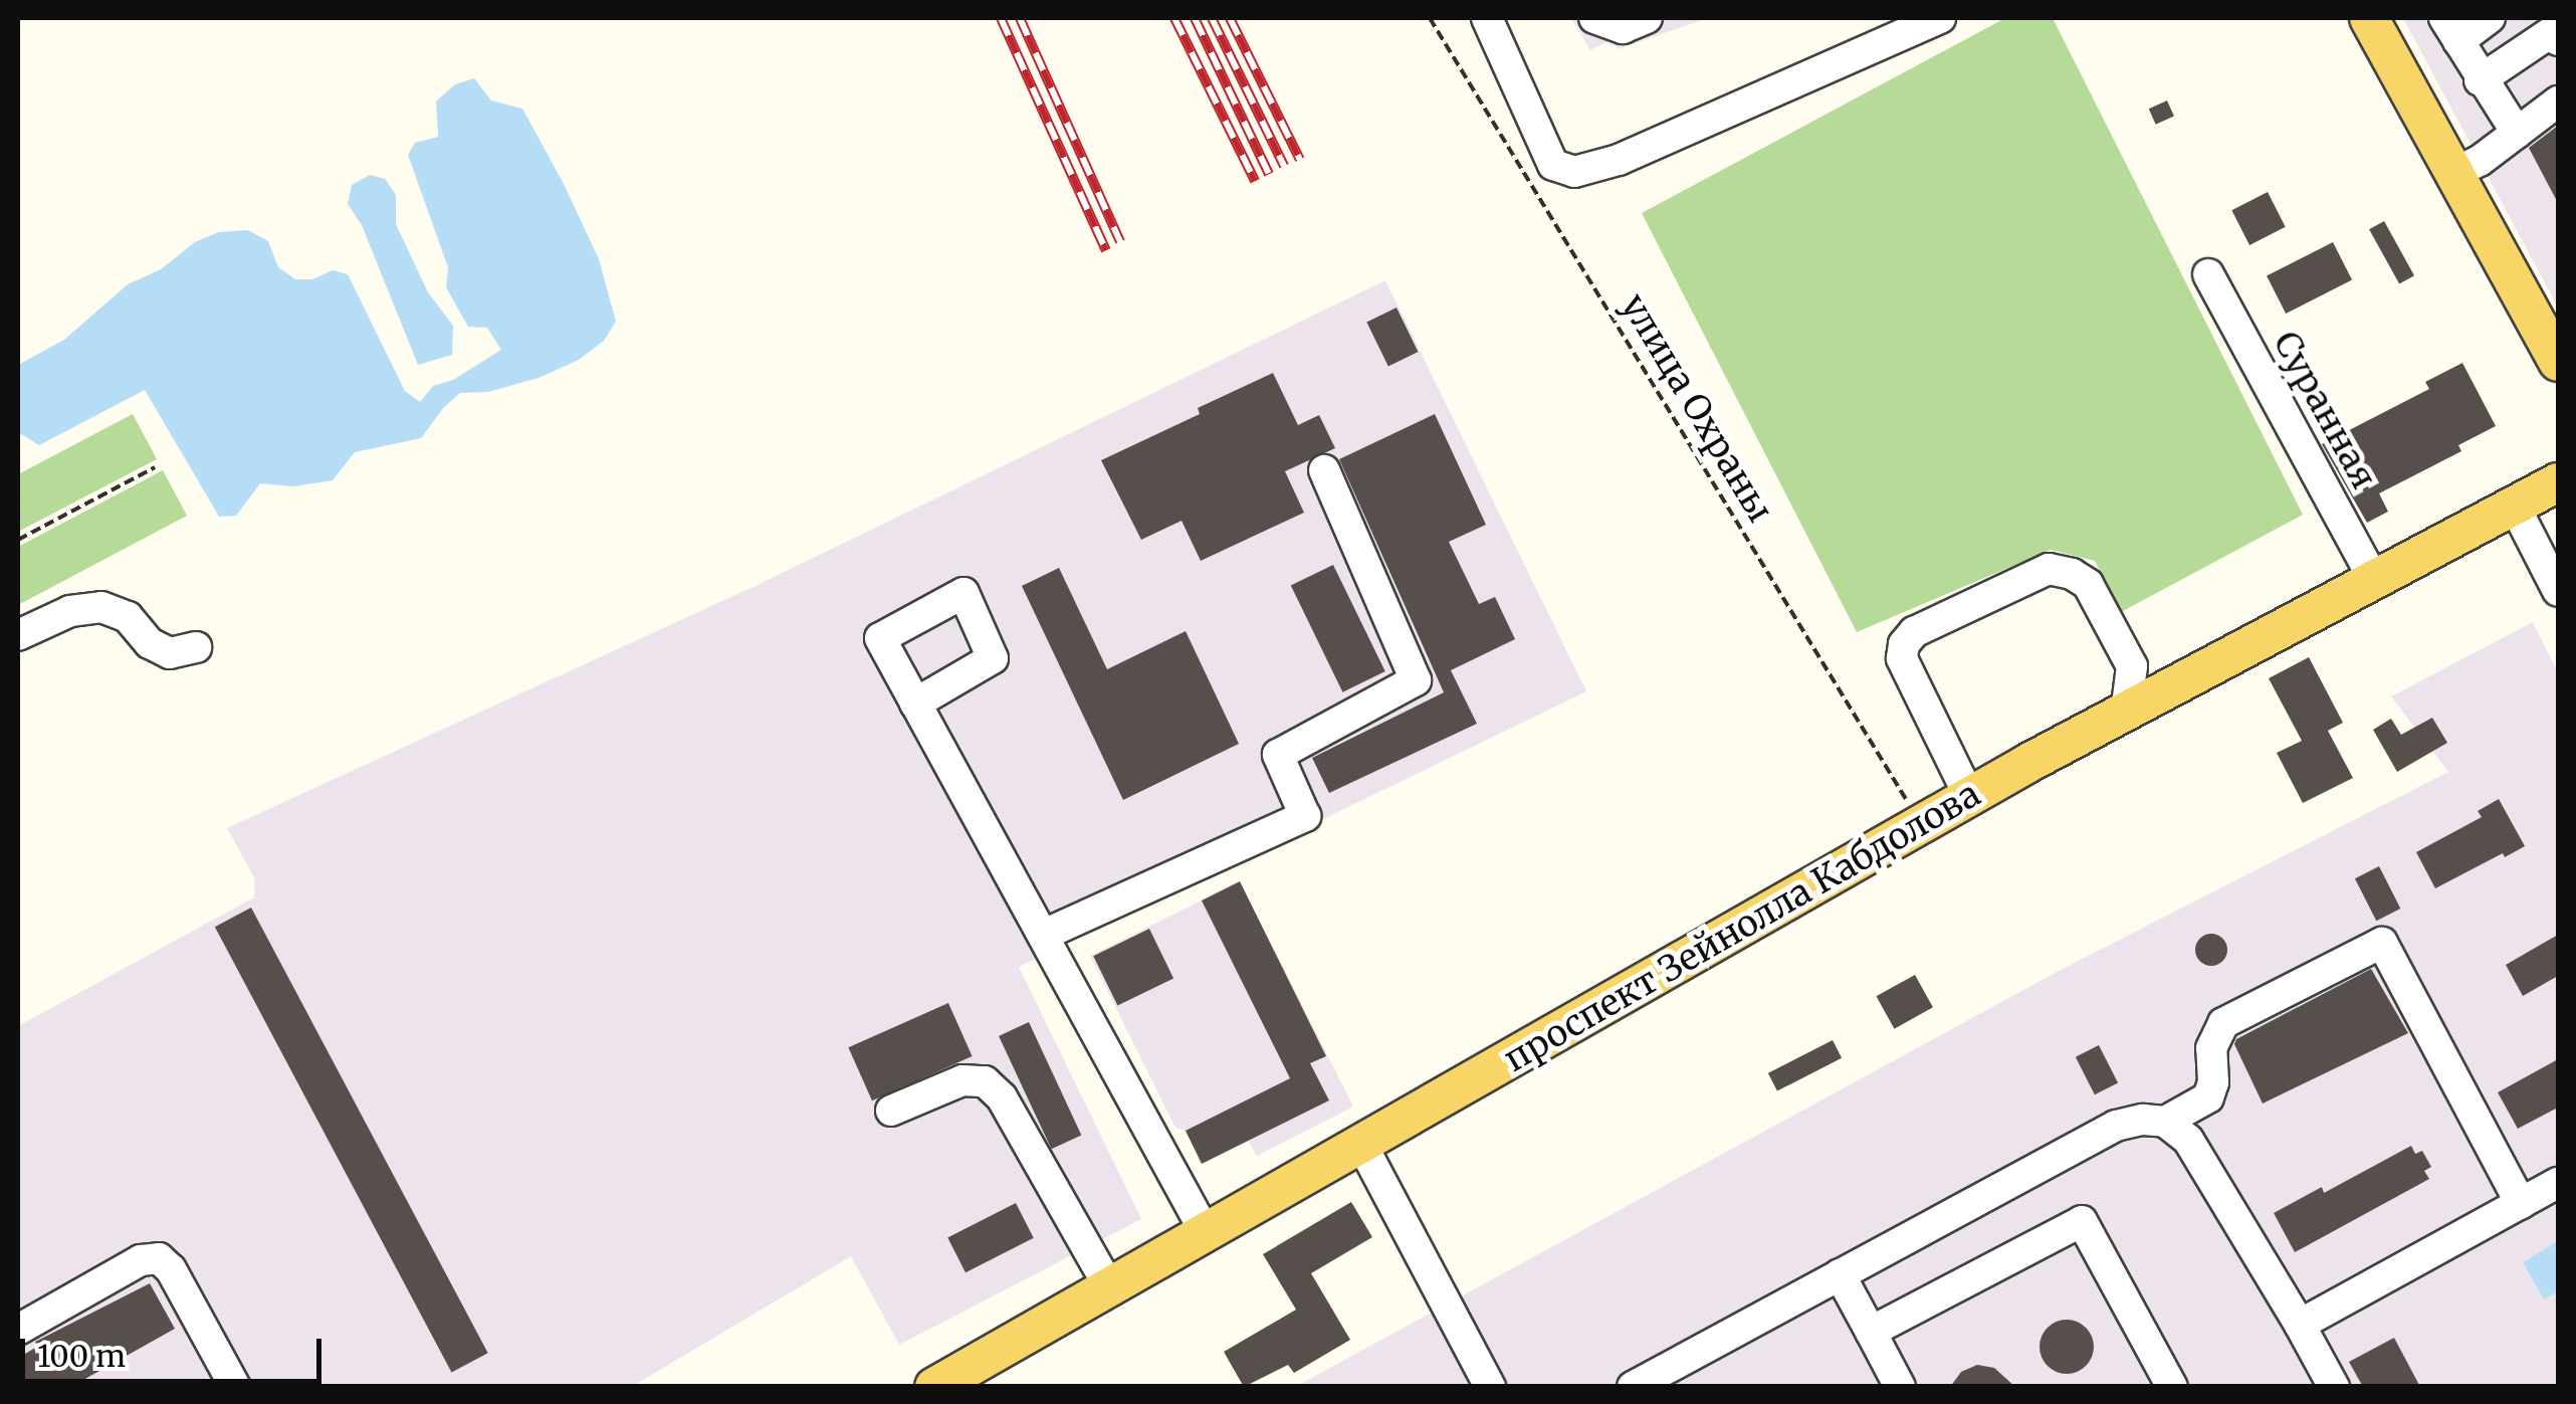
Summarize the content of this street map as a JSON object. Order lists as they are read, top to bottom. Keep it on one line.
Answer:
{"streets":{"main road":["проспект Зейнолла Кабдолова"],"street":["Суранная"],"path":["улица Охраны"]},"crossings":[["улица Охраны","проспект Зейнолла Кабдолова"],["Суранная","проспект Зейнолла Кабдолова"]],"scale_bar":"100 m"}
